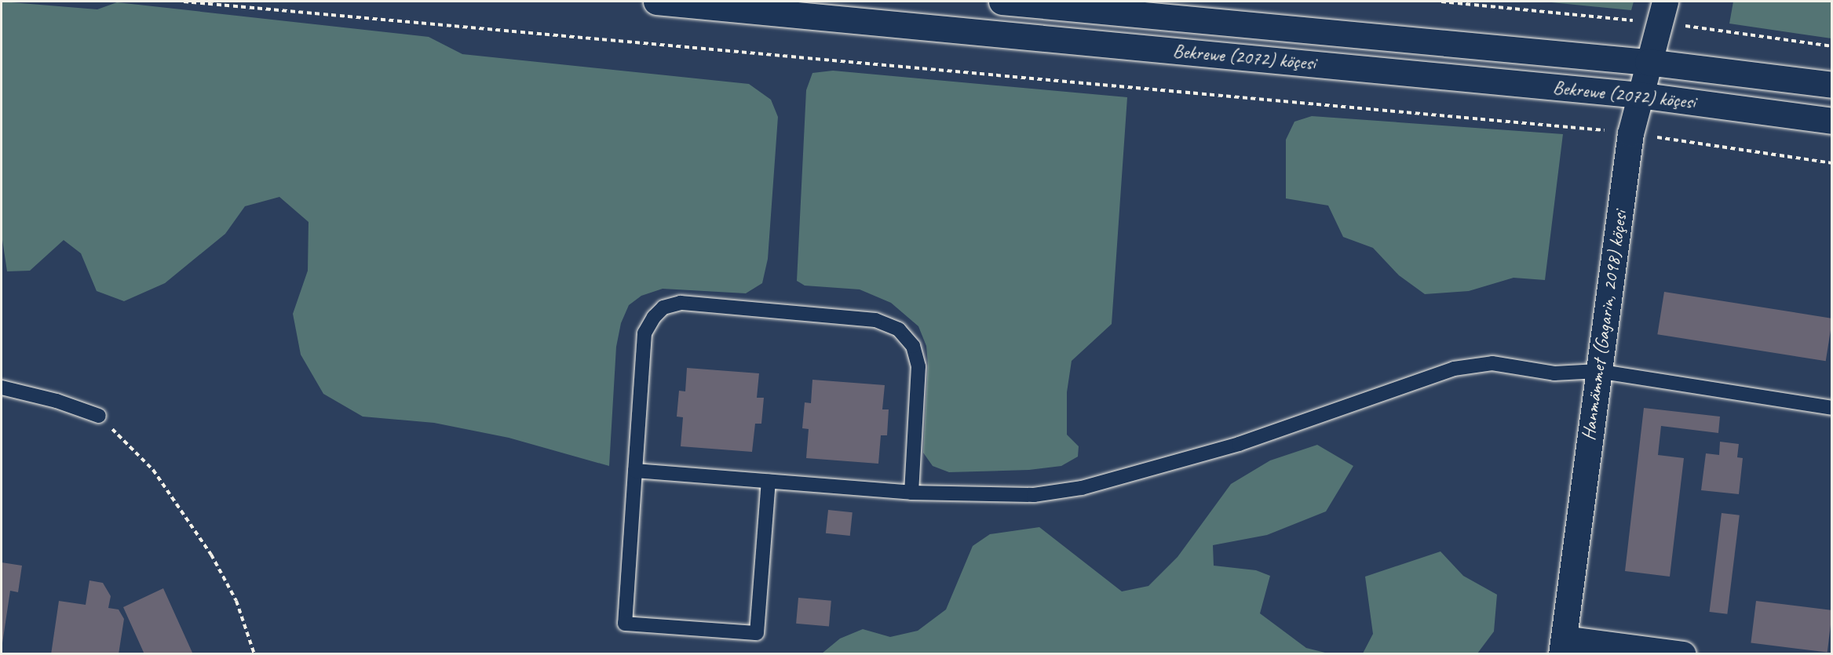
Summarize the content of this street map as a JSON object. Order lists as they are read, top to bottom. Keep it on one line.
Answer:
{"streets":{"main road":["Bekrewe (2072) köçesi","Hanmämmet (Gagarin, 2098) köçesi"]},"crossings":[["Bekrewe (2072) köçesi","Hanmämmet (Gagarin, 2098) köçesi"]]}
